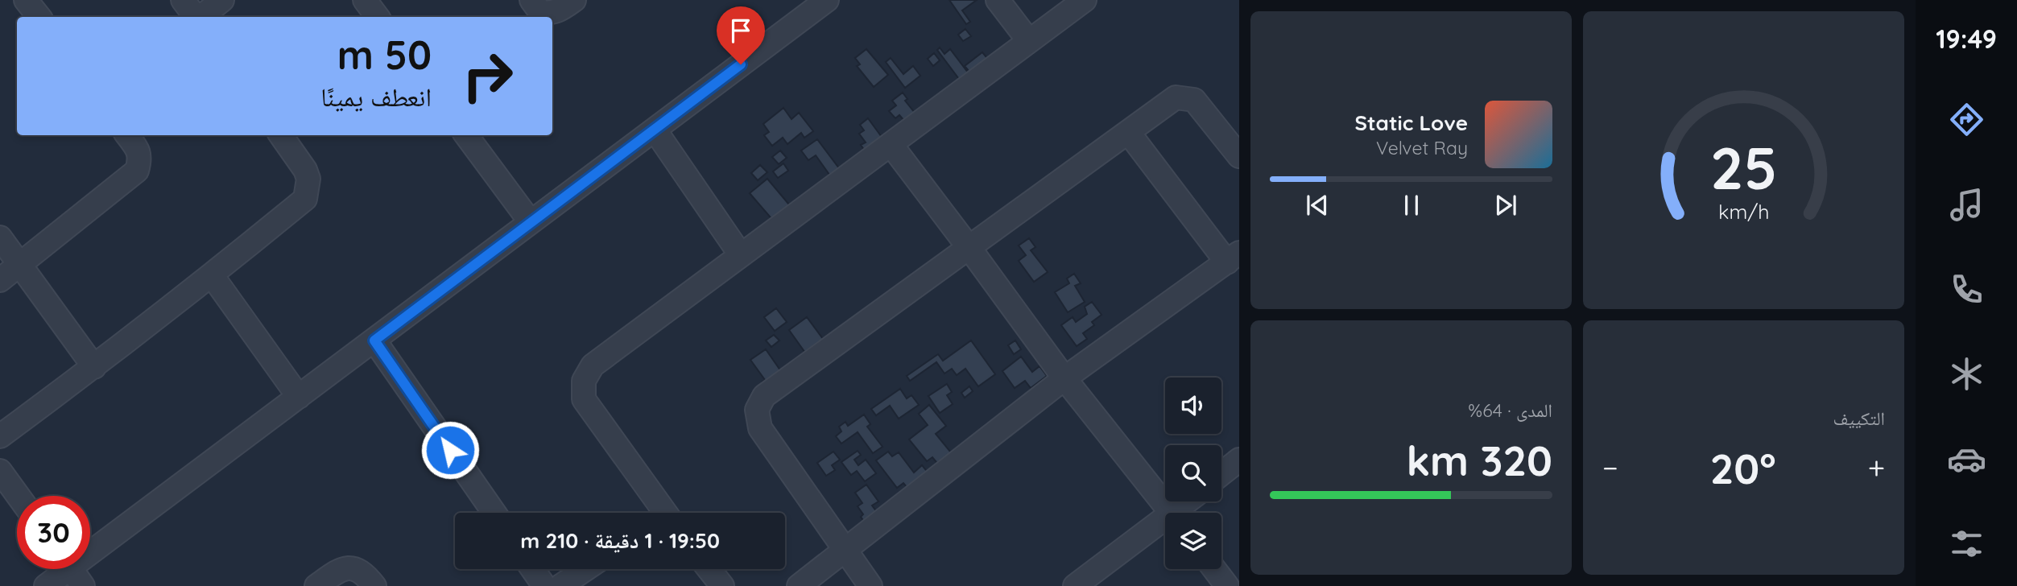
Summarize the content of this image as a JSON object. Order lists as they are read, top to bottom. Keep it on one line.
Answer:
{"page":{"tabs":"19:49","turn":["50 m","انعطف يمينًا"],"song":["Static Love","Velvet Ray"],"tile":["التكييف",["المدى · 64%","320 km"]],"heat":["−","20°","+"],"limit":"30","trip":"19:50 · 1 دقيقة · 210 m","gauge":["25","km/h"]}}
